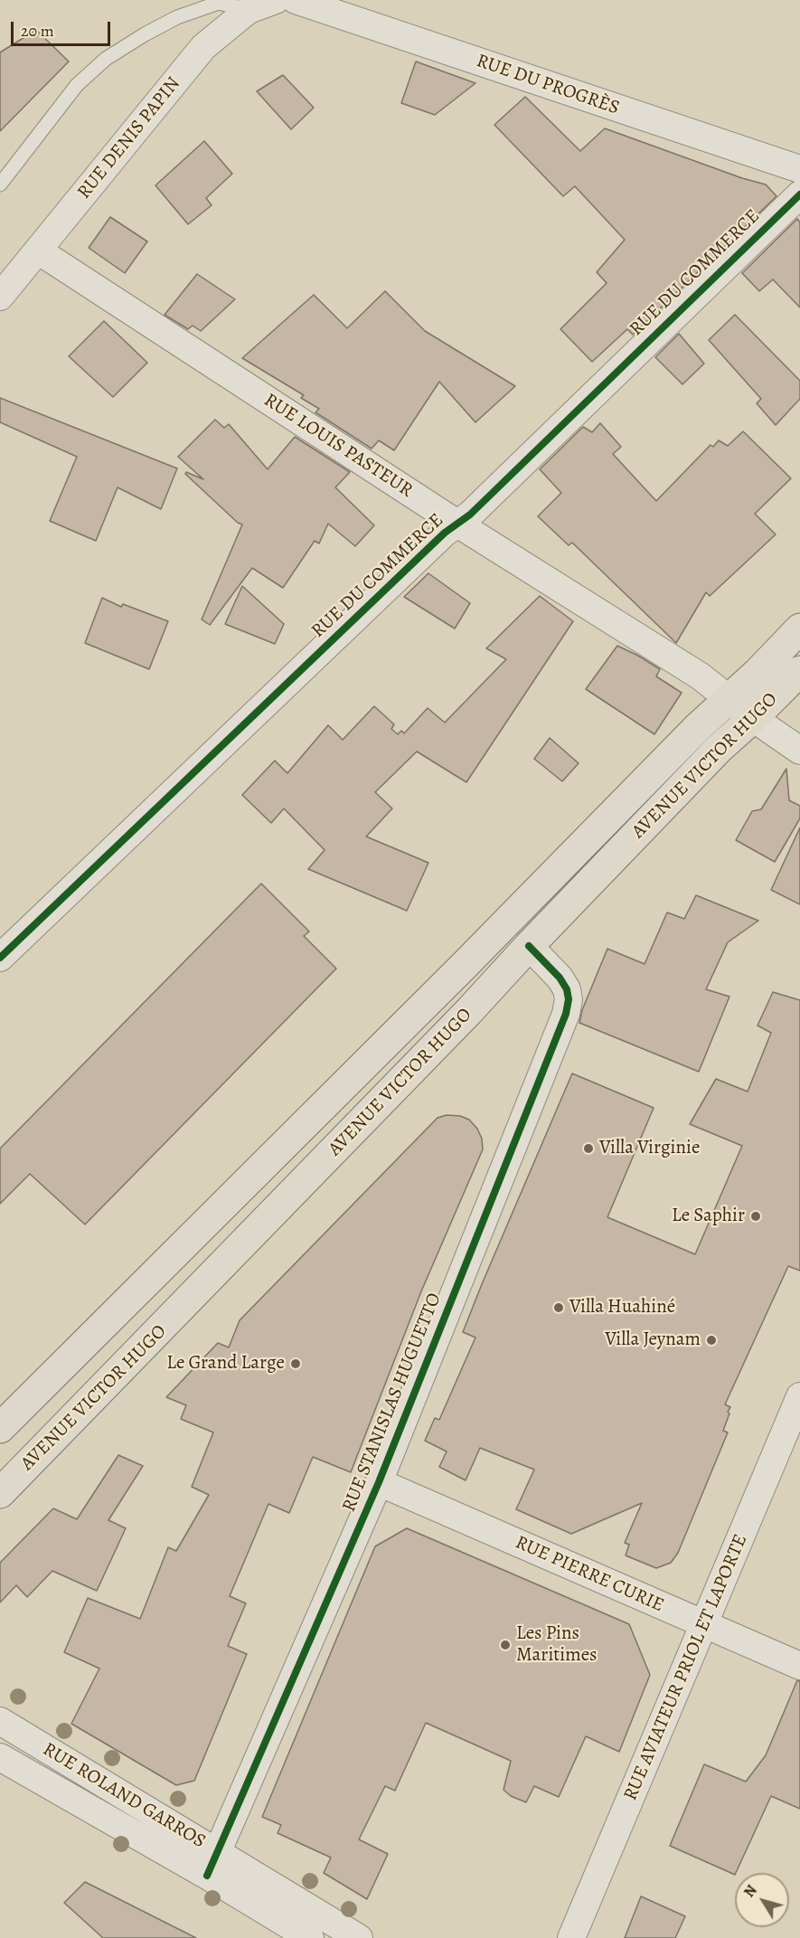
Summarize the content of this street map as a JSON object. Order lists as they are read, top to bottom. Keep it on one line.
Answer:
{"streets":{"main road":["AVENUE VICTOR HUGO"],"street":["RUE DU PROGRÈS","RUE DENIS PAPIN","RUE DU COMMERCE","RUE LOUIS PASTEUR","RUE STANISLAS HUGUETTO","RUE PIERRE CURIE","RUE AVIATEUR PRIOL ET LAPORTE","RUE ROLAND GARROS"]},"crossings":[["RUE DENIS PAPIN","RUE LOUIS PASTEUR"],["RUE DU COMMERCE","RUE LOUIS PASTEUR"],["RUE LOUIS PASTEUR","AVENUE VICTOR HUGO"],["AVENUE VICTOR HUGO","RUE STANISLAS HUGUETTO"],["RUE STANISLAS HUGUETTO","RUE PIERRE CURIE"],["RUE STANISLAS HUGUETTO","RUE ROLAND GARROS"],["RUE PIERRE CURIE","RUE AVIATEUR PRIOL ET LAPORTE"]],"places":["Villa Virginie","Le Saphir","Villa Huahiné","Villa Jeynam","Le Grand Large","Les Pins Maritimes"],"scale_bar":"20 m","north":"top left"}
